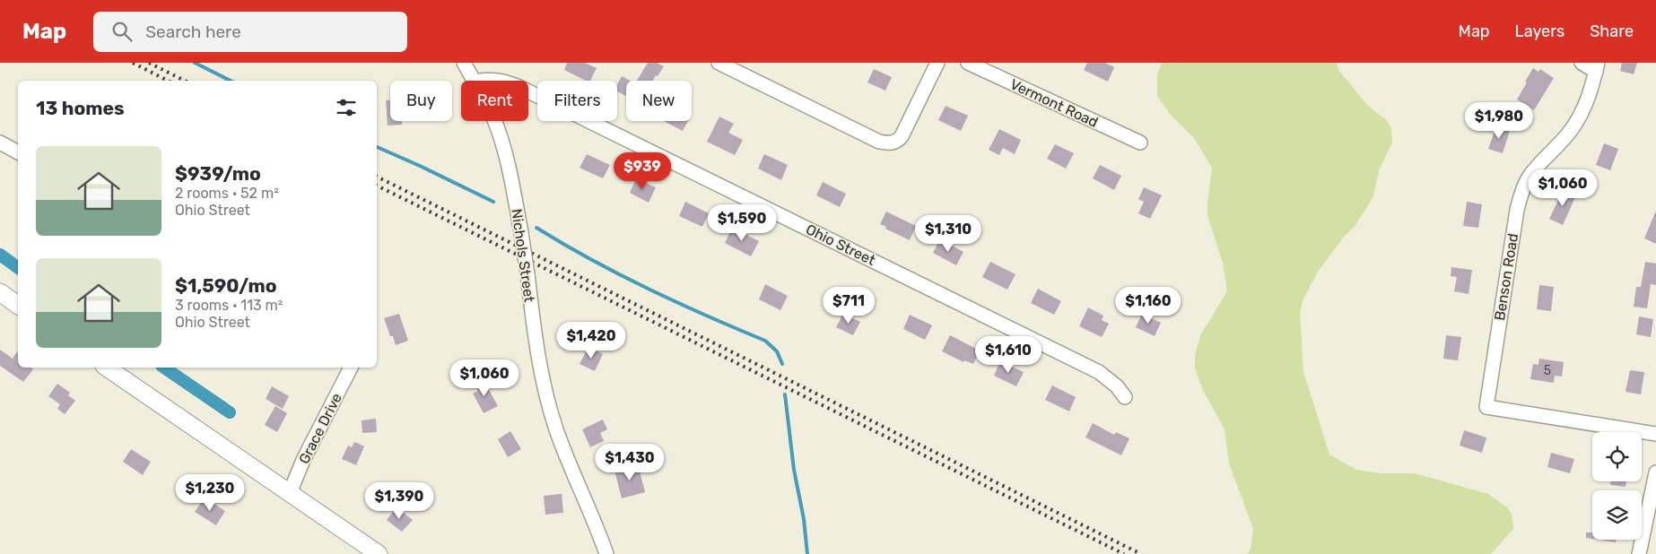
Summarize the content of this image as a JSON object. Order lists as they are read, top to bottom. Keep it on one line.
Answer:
{"streets":{"street":["Vermont Road","Ohio Street","Nichols Street","Benson Road","Grace Drive"]},"house_numbers":["5"],"page":{"header":"Map","search":"Search here","nav":["Map","Layers","Share"],"chip":["Buy","Rent","Filters","New"],"heading":"13 homes","price":["$1,980","$939","$1,060","$1,590","$1,310","$711","$1,160","$1,420","$1,610","$1,060","$1,430","$1,230","$1,390"],"list":[{"name":"$939/mo","note":"2 rooms · 52 m² · Ohio Street"},{"name":"$1,590/mo","note":"3 rooms · 113 m² · Ohio Street"}]}}
